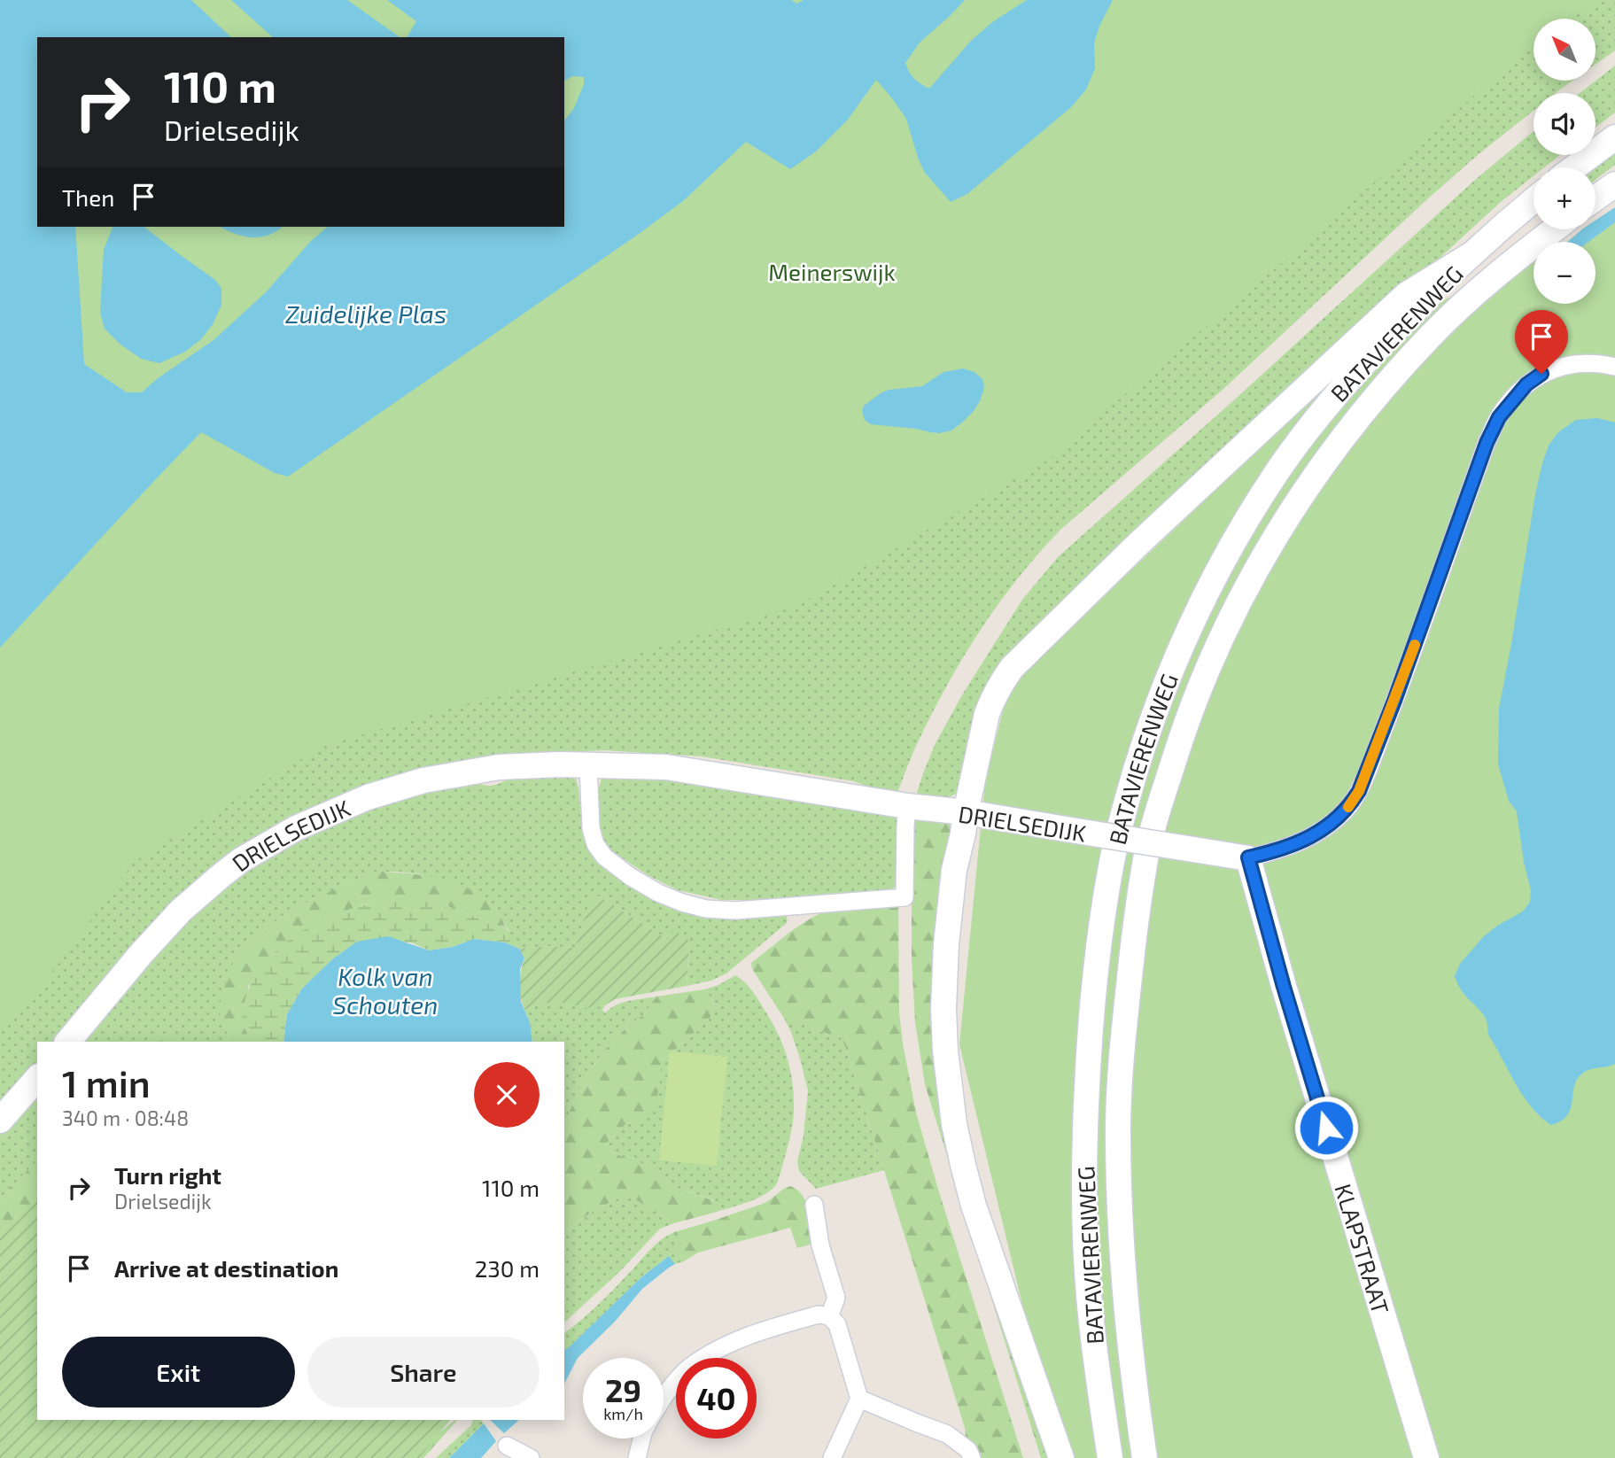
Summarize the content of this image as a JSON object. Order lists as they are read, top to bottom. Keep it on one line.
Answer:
{"streets":{"main road":["BATAVIERENWEG","DRIELSEDIJK","KLAPSTRAAT"]},"crossings":[["DRIELSEDIJK","KLAPSTRAAT"]],"water":["Zuidelijke Plas","Kolk van Schouten"],"parks":["Meinerswijk"],"north":"top left","page":{"map_buttons":["+","−"],"turn":["110 m","Drielsedijk"],"then":"Then","heading":["1 min","340 m · 08:48"],"list":[{"name":"Turn right","note":"Drielsedijk","value":"110 m"},{"name":"Arrive at destination","value":"230 m"}],"buttons":["Exit","Share"],"speed":"29 km/h","limit":"40"}}
